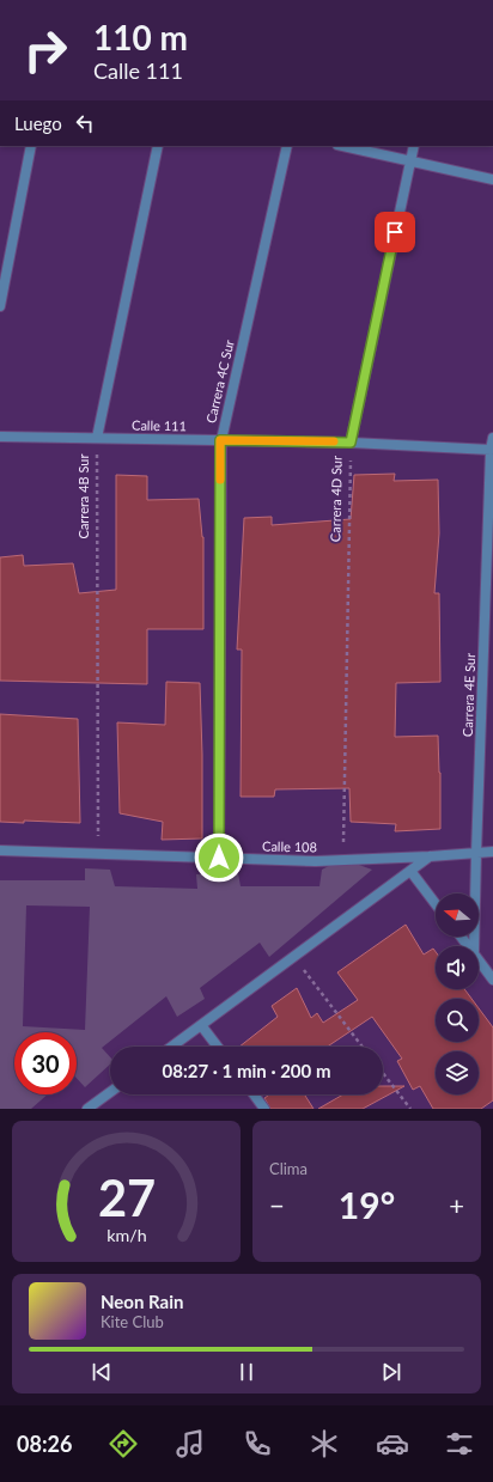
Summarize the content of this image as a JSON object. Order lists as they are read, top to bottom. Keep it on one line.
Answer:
{"streets":{"street":["Carrera 4C Sur","Calle 111","Carrera 4B Sur","Carrera 4D Sur","Carrera 4E Sur","Calle 108"]},"crossings":[["Carrera 4C Sur","Calle 111"],["Carrera 4C Sur","Calle 108"],["Calle 111","Carrera 4B Sur"],["Calle 111","Carrera 4D Sur"],["Calle 111","Carrera 4E Sur"],["Carrera 4B Sur","Calle 108"],["Carrera 4D Sur","Calle 108"],["Carrera 4E Sur","Calle 108"]],"north":"left","page":{"turn":["110 m","Calle 111"],"then":"Luego","limit":"30","trip":"08:27 · 1 min · 200 m","tile":"Clima","heat":["−","19°","+"],"song":["Neon Rain","Kite Club"],"tabs":"08:26","gauge":["27","km/h"]}}
